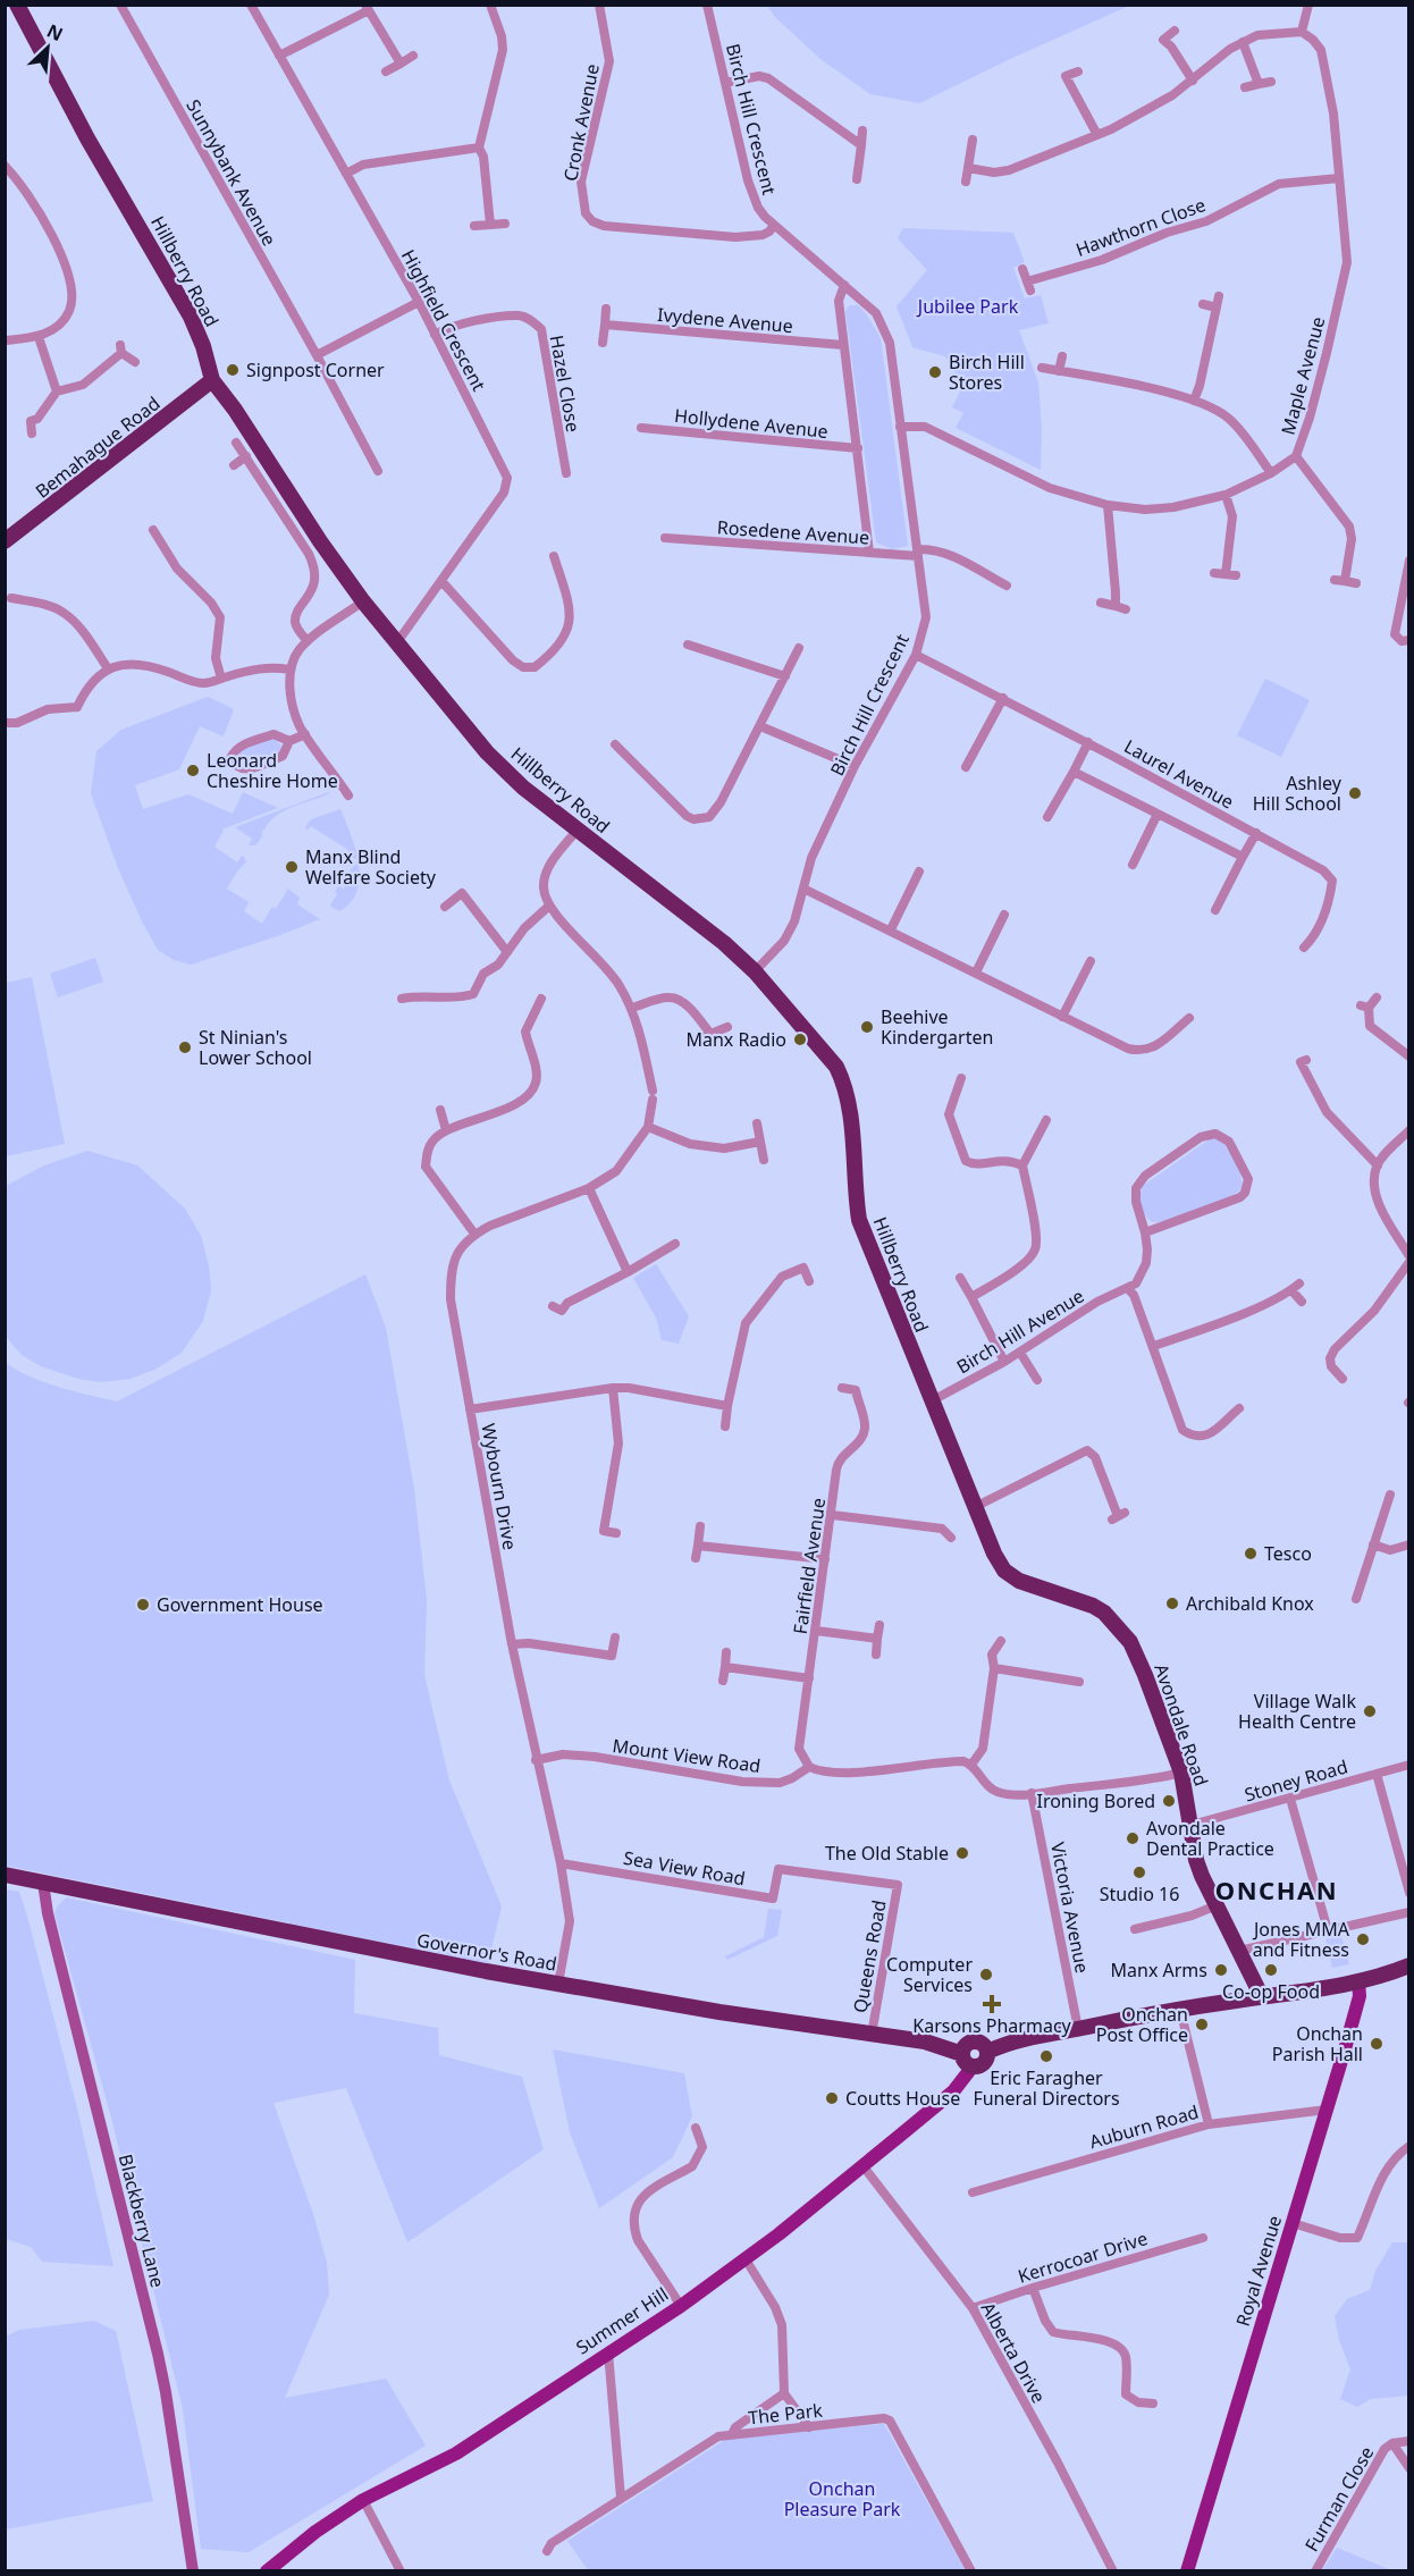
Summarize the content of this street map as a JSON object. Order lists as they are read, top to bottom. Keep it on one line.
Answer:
{"streets":{"highway":["Hillberry Road","Bemahague Road","Avondale Road","Governor's Road"],"main road":["Blackberry Lane","Royal Avenue","Summer Hill"],"street":["Birch Hill Crescent","Cronk Avenue","Sunnybank Avenue","Hawthorn Close","Highfield Crescent","Ivydene Avenue","Maple Avenue","Hazel Close","Hollydene Avenue","Rosedene Avenue","Laurel Avenue","Birch Hill Avenue","Wybourn Drive","Fairfield Avenue","Mount View Road","Stoney Road","Sea View Road","Victoria Avenue","Queens Road","Auburn Road","Kerrocoar Drive","Alberta Drive","The Park","Furman Close"]},"crossings":[["Birch Hill Crescent","Cronk Avenue"],["Birch Hill Crescent","Hillberry Road"],["Birch Hill Crescent","Maple Avenue"],["Birch Hill Crescent","Rosedene Avenue"],["Birch Hill Crescent","Laurel Avenue"],["Hawthorn Close","Maple Avenue"],["Hillberry Road","Highfield Crescent"],["Hillberry Road","Bemahague Road"],["Hillberry Road","Birch Hill Avenue"],["Hillberry Road","Avondale Road"],["Highfield Crescent","Hazel Close"],["Wybourn Drive","Mount View Road"],["Wybourn Drive","Sea View Road"],["Wybourn Drive","Governor's Road"],["Fairfield Avenue","Mount View Road"],["Avondale Road","Stoney Road"],["Sea View Road","Queens Road"],["Governor's Road","Queens Road"],["Governor's Road","Blackberry Lane"],["Governor's Road","Summer Hill"],["Auburn Road","Royal Avenue"],["Kerrocoar Drive","Alberta Drive"],["Summer Hill","Alberta Drive"]],"districts":["ONCHAN"],"parks":["Jubilee Park","Onchan Pleasure Park"],"places":{"other":["Signpost Corner","Birch Hill Stores","Leonard Cheshire Home","Ashley Hill School","Manx Blind Welfare Society","Beehive Kindergarten","Manx Radio","St Ninian's Lower School","Tesco","Archibald Knox","Government House","Village Walk Health Centre","Ironing Bored","Avondale Dental Practice","The Old Stable","Studio 16","Jones MMA and Fitness","Manx Arms","Co-op Food","Computer Services","Onchan Post Office","Onchan Parish Hall","Eric Faragher Funeral Directors","Coutts House"],"health":["Karsons Pharmacy"]},"north":"top right"}
